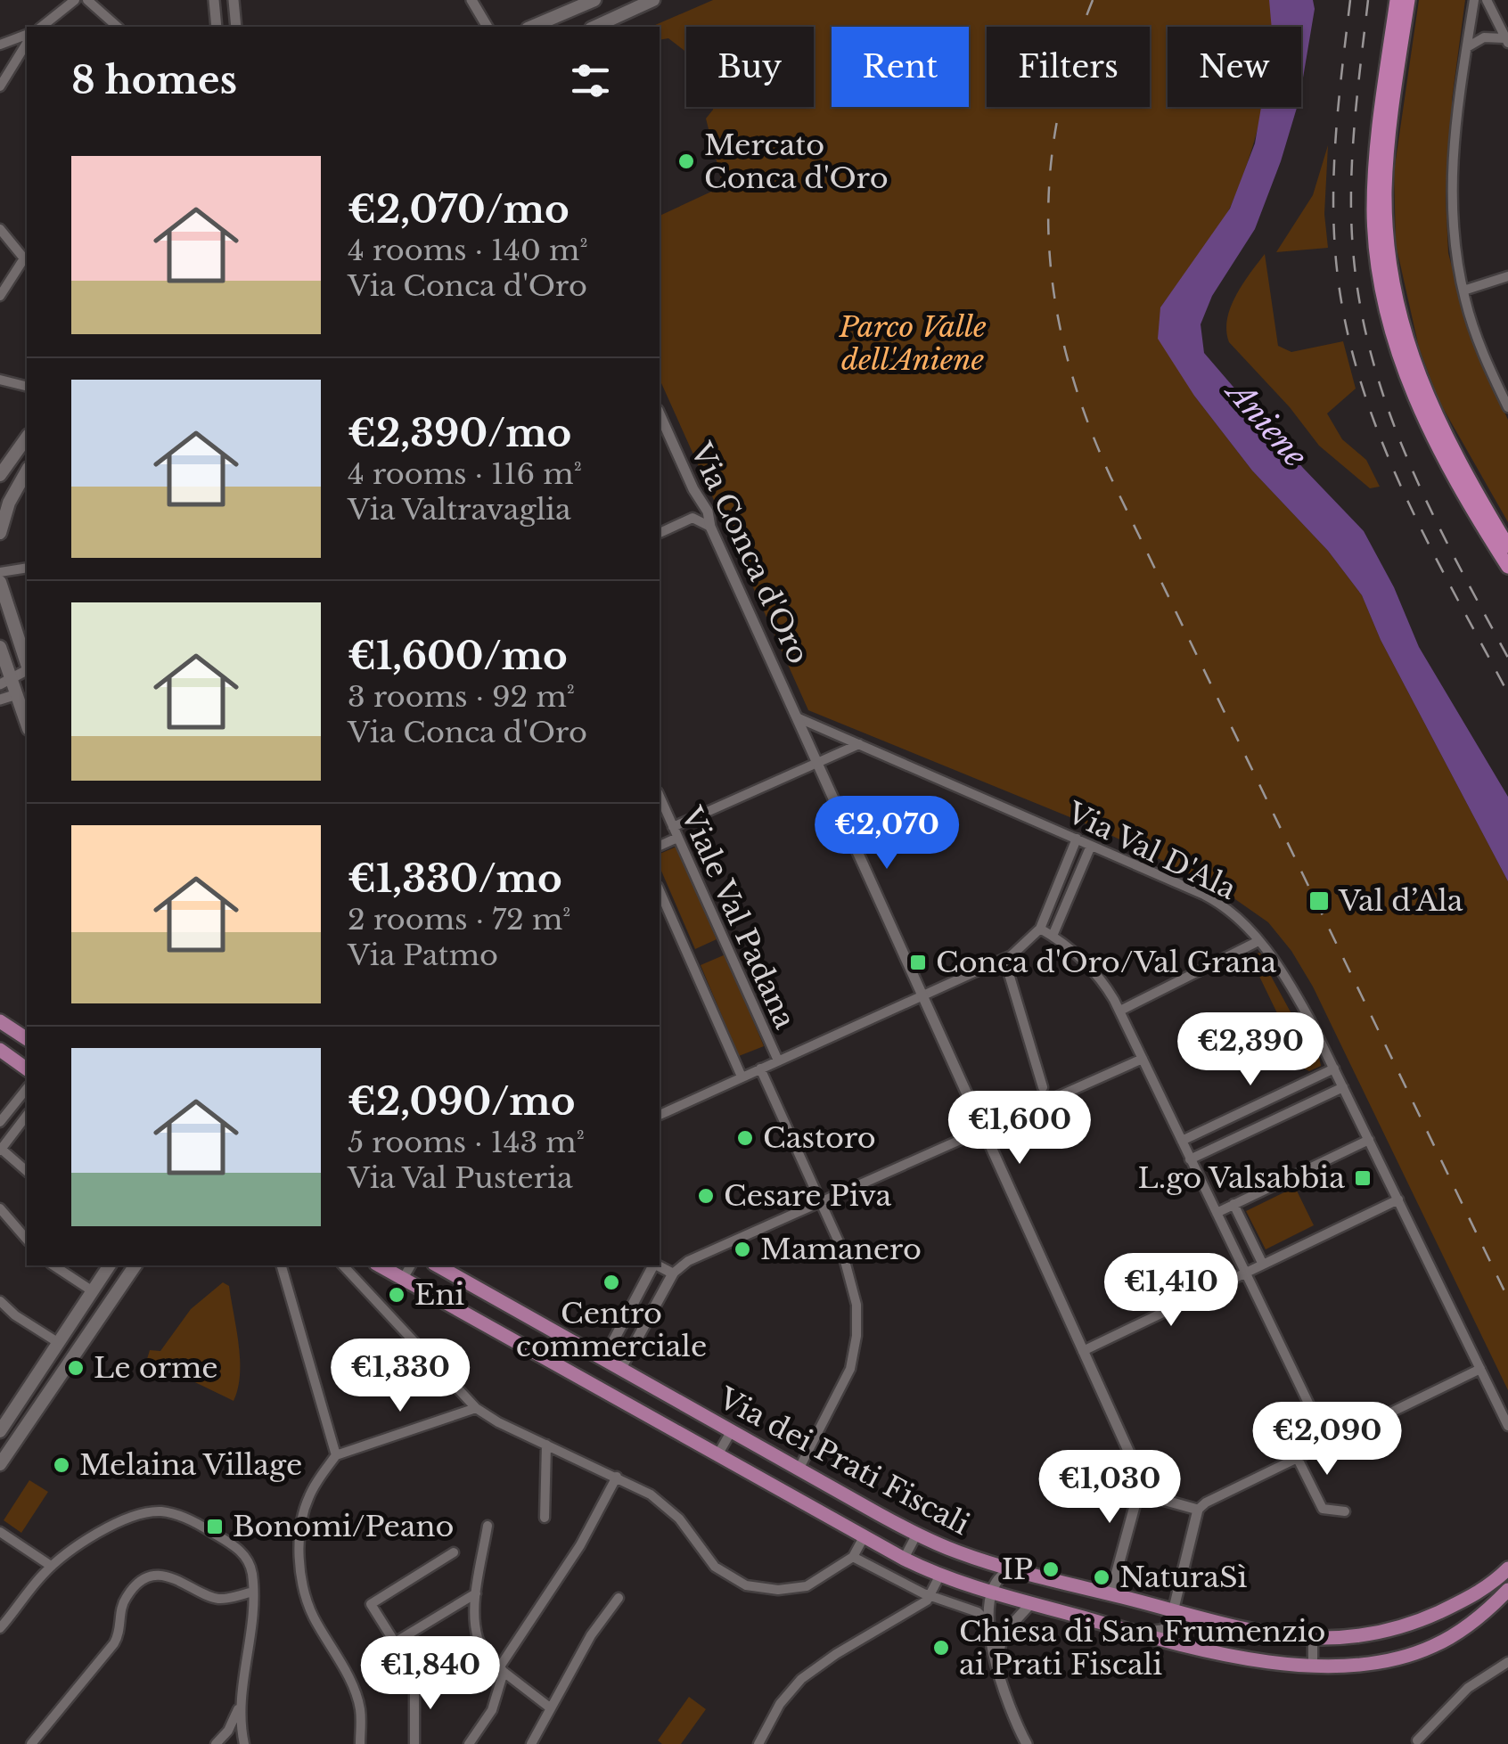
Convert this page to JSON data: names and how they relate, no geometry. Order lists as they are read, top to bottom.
{
  "streets": {
    "main road": ["Via dei Prati Fiscali"],
    "street": ["Via Conca d'Oro", "Via Val D'Ala", "Viale Val Padana"]
  },
  "crossings": [
    ["Via Conca d'Oro", "Via Val D'Ala"]
  ],
  "water": ["Aniene"],
  "parks": ["Parco Valle dell'Aniene"],
  "places": {
    "other": [
      "Mercato Conca d'Oro",
      "Castoro",
      "Cesare Piva",
      "Mamanero",
      "Centro commerciale",
      "Eni",
      "Le orme",
      "Melaina Village",
      "IP",
      "NaturaSì",
      "Chiesa di San Frumenzio ai Prati Fiscali"
    ],
    "transit": [
      "Val d’Ala",
      "Conca d'Oro/Val Grana",
      "L.go Valsabbia",
      "Bonomi/Peano"
    ]
  },
  "page": {
    "chip": [
      "Buy",
      "Rent",
      "Filters",
      "New"
    ],
    "heading": "8 homes",
    "list": [
      {
        "name": "€2,070/mo",
        "note": "4 rooms · 140 m² · Via Conca d'Oro"
      },
      {
        "name": "€2,390/mo",
        "note": "4 rooms · 116 m² · Via Valtravaglia"
      },
      {
        "name": "€1,600/mo",
        "note": "3 rooms · 92 m² · Via Conca d'Oro"
      },
      {
        "name": "€1,330/mo",
        "note": "2 rooms · 72 m² · Via Patmo"
      },
      {
        "name": "€2,090/mo",
        "note": "5 rooms · 143 m² · Via Val Pusteria"
      }
    ],
    "price": [
      "€2,070",
      "€2,390",
      "€1,600",
      "€1,410",
      "€1,330",
      "€2,090",
      "€1,030",
      "€1,840"
    ]
  }
}
